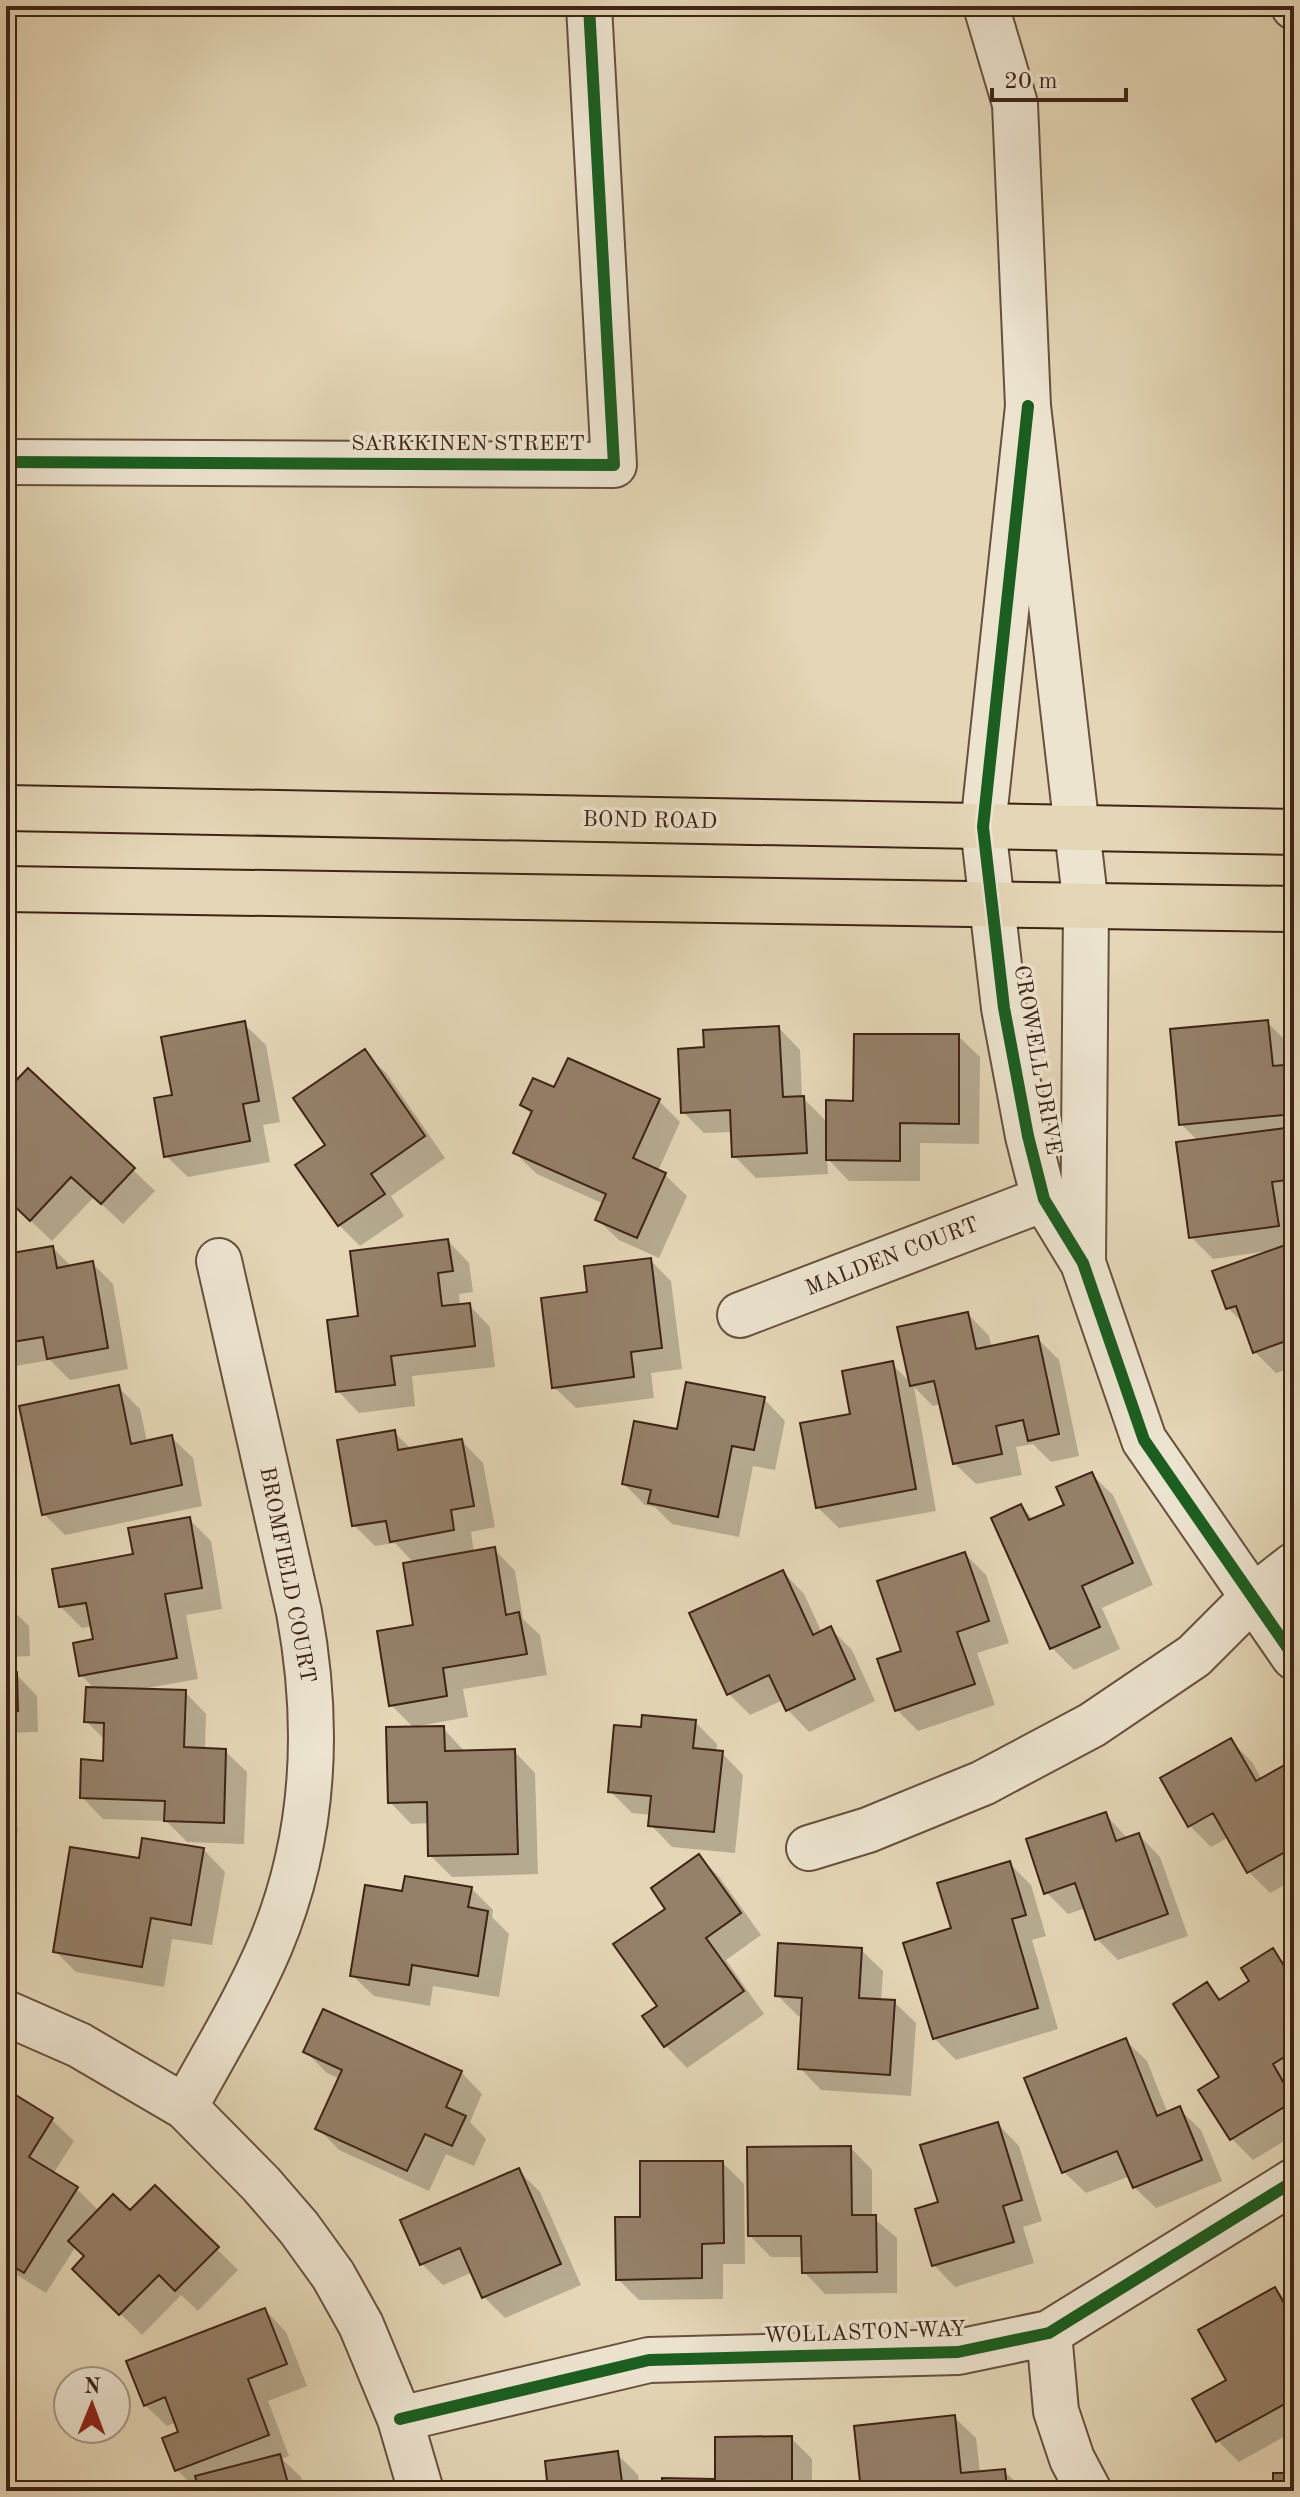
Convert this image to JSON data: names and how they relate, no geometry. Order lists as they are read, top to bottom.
{
  "streets": {
    "main road": ["BOND ROAD"],
    "street": [
      "SARKKINEN STREET",
      "CROWELL DRIVE",
      "MALDEN COURT",
      "BROMFIELD COURT",
      "WOLLASTON WAY"
    ]
  },
  "crossings": [
    ["BOND ROAD", "CROWELL DRIVE"],
    ["CROWELL DRIVE", "MALDEN COURT"]
  ],
  "scale_bar": "20 m",
  "north": "top"
}
